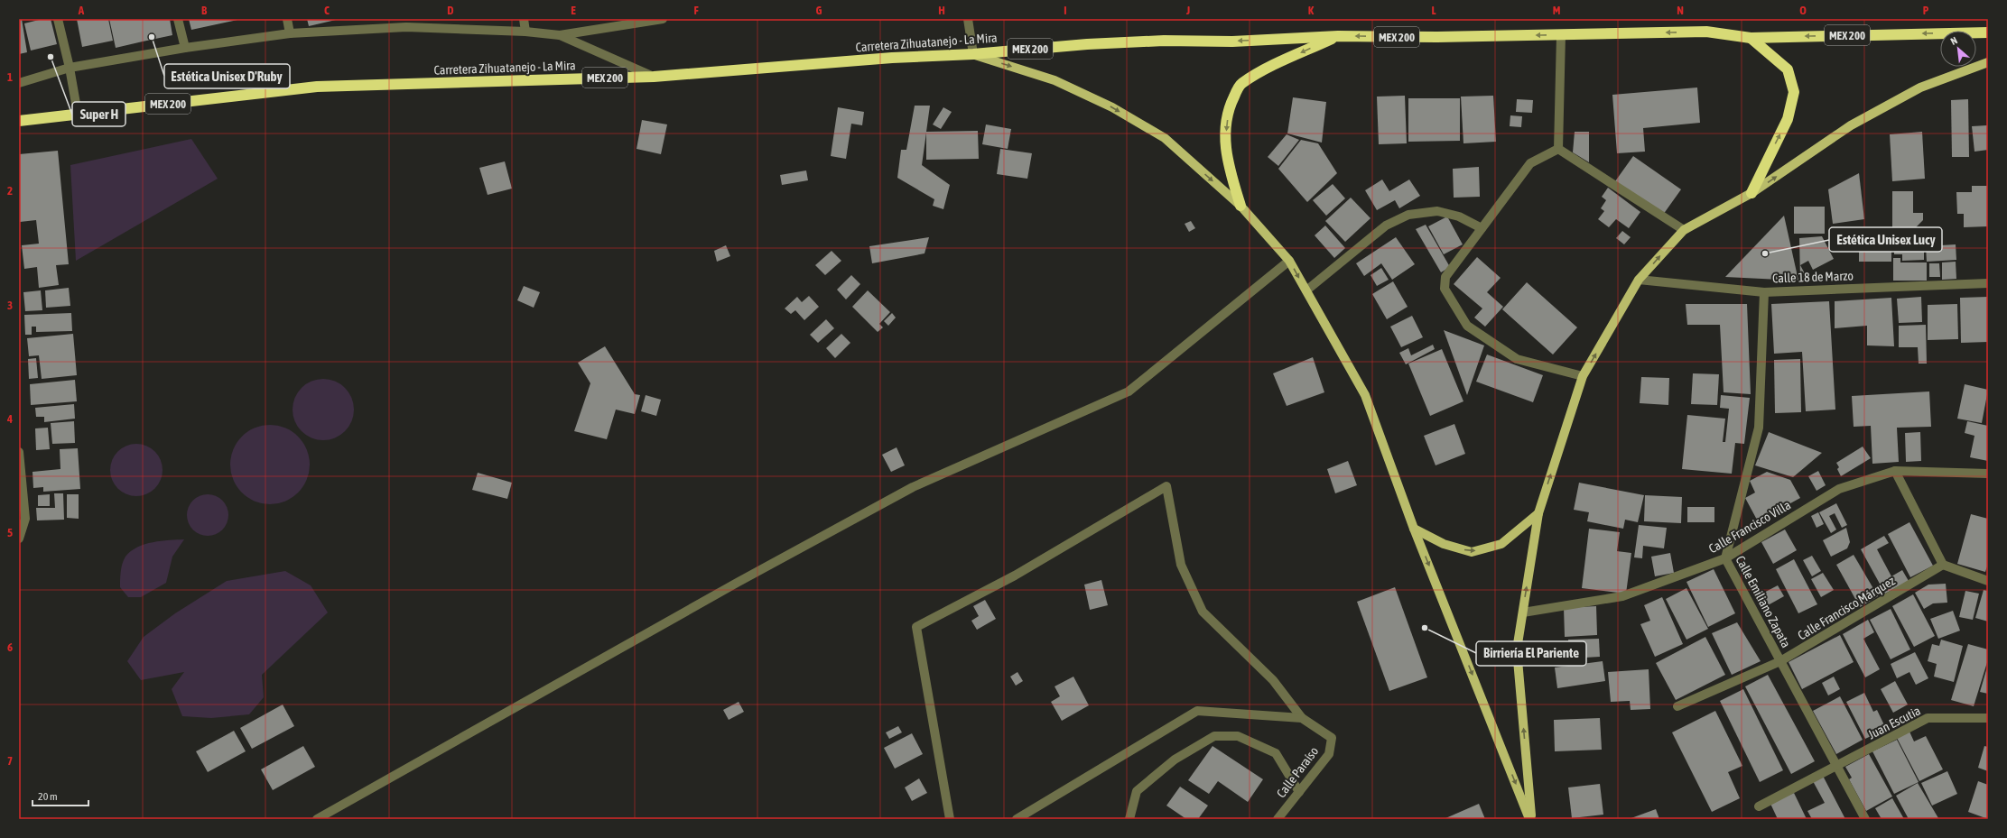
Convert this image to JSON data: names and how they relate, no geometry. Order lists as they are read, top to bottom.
{
  "streets": {
    "highway": ["MEX 200", "Carretera Zihuatanejo - La Mira"],
    "street": [
      "Calle 18 de Marzo",
      "Calle Francisco Villa",
      "Calle Emiliano Zapata",
      "Calle Francisco Márquez",
      "Juan Escutia",
      "Calle Paraíso"
    ]
  },
  "crossings": [
    ["Calle 18 de Marzo", "Calle Emiliano Zapata"],
    ["Calle Francisco Villa", "Calle Emiliano Zapata"],
    ["Calle Emiliano Zapata", "Calle Francisco Márquez"],
    ["Calle Emiliano Zapata", "Juan Escutia"]
  ],
  "one_way": ["Carretera Zihuatanejo - La Mira"],
  "places": [
    "Estética Unisex D'Ruby",
    "Super H",
    "Estética Unisex Lucy",
    "Birriería El Pariente"
  ],
  "scale_bar": "20 m",
  "north": "top left",
  "grid": {
    "columns": [
      "A",
      "B",
      "C",
      "D",
      "E",
      "F",
      "G",
      "H",
      "I",
      "J",
      "K",
      "L",
      "M",
      "N",
      "O",
      "P"
    ],
    "rows": [
      "1",
      "2",
      "3",
      "4",
      "5",
      "6",
      "7"
    ]
  }
}
